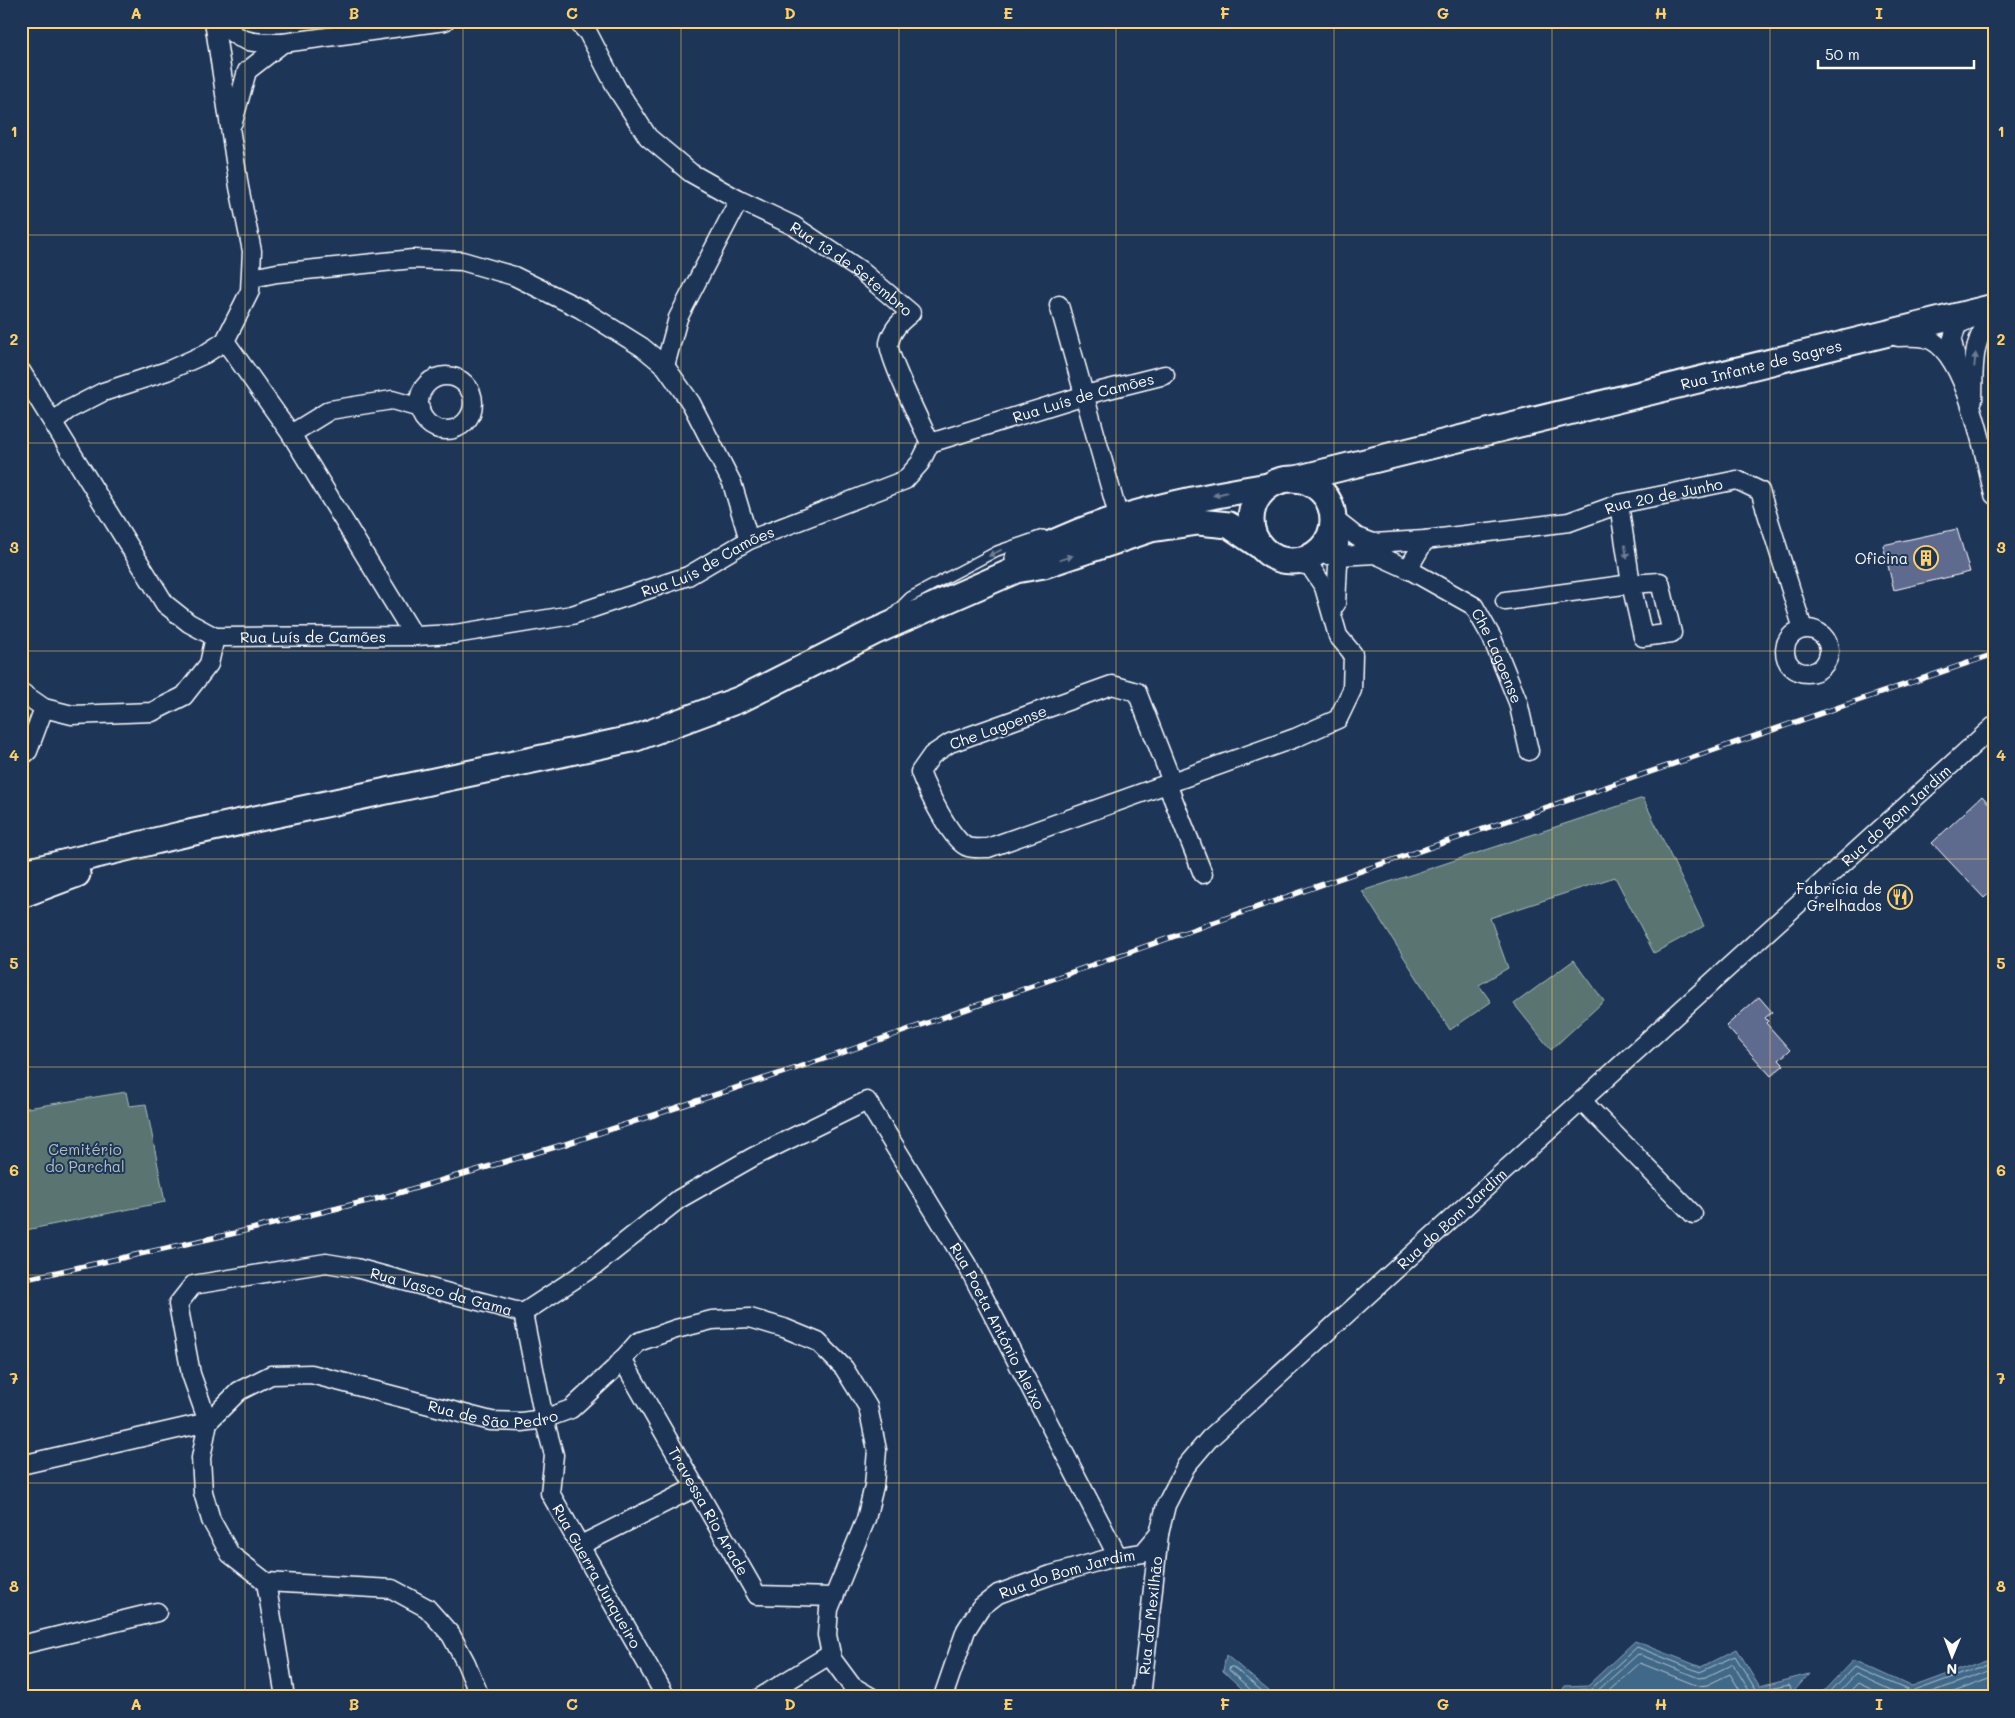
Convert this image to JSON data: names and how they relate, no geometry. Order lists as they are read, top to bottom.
{
  "streets": {
    "main road": ["Rua Infante de Sagres"],
    "street": [
      "Rua 13 de Setembro",
      "Rua Luís de Camões",
      "Rua 20 de Junho",
      "Che Lagoense",
      "Rua do Bom Jardim",
      "Rua Vasco da Gama",
      "Rua Poeta António Aleixo",
      "Rua de São Pedro",
      "Travessa Rio Arade",
      "Rua Guerra Junqueiro",
      "Rua do Mexilhão"
    ]
  },
  "crossings": [
    ["Rua 13 de Setembro", "Rua Luís de Camões"],
    ["Rua do Bom Jardim", "Rua Poeta António Aleixo"],
    ["Rua do Bom Jardim", "Rua do Mexilhão"],
    ["Rua Vasco da Gama", "Rua Poeta António Aleixo"],
    ["Rua Vasco da Gama", "Rua de São Pedro"],
    ["Rua Vasco da Gama", "Rua Guerra Junqueiro"],
    ["Rua de São Pedro", "Travessa Rio Arade"],
    ["Rua de São Pedro", "Rua Guerra Junqueiro"]
  ],
  "parks": ["Cemitério do Parchal"],
  "places": {
    "building": ["Oficina"],
    "restaurant": ["Fabricia de Grelhados"]
  },
  "scale_bar": "50 m",
  "north": "bottom",
  "grid": {
    "columns": [
      "A",
      "B",
      "C",
      "D",
      "E",
      "F",
      "G",
      "H",
      "I"
    ],
    "rows": [
      "1",
      "2",
      "3",
      "4",
      "5",
      "6",
      "7",
      "8"
    ]
  }
}
